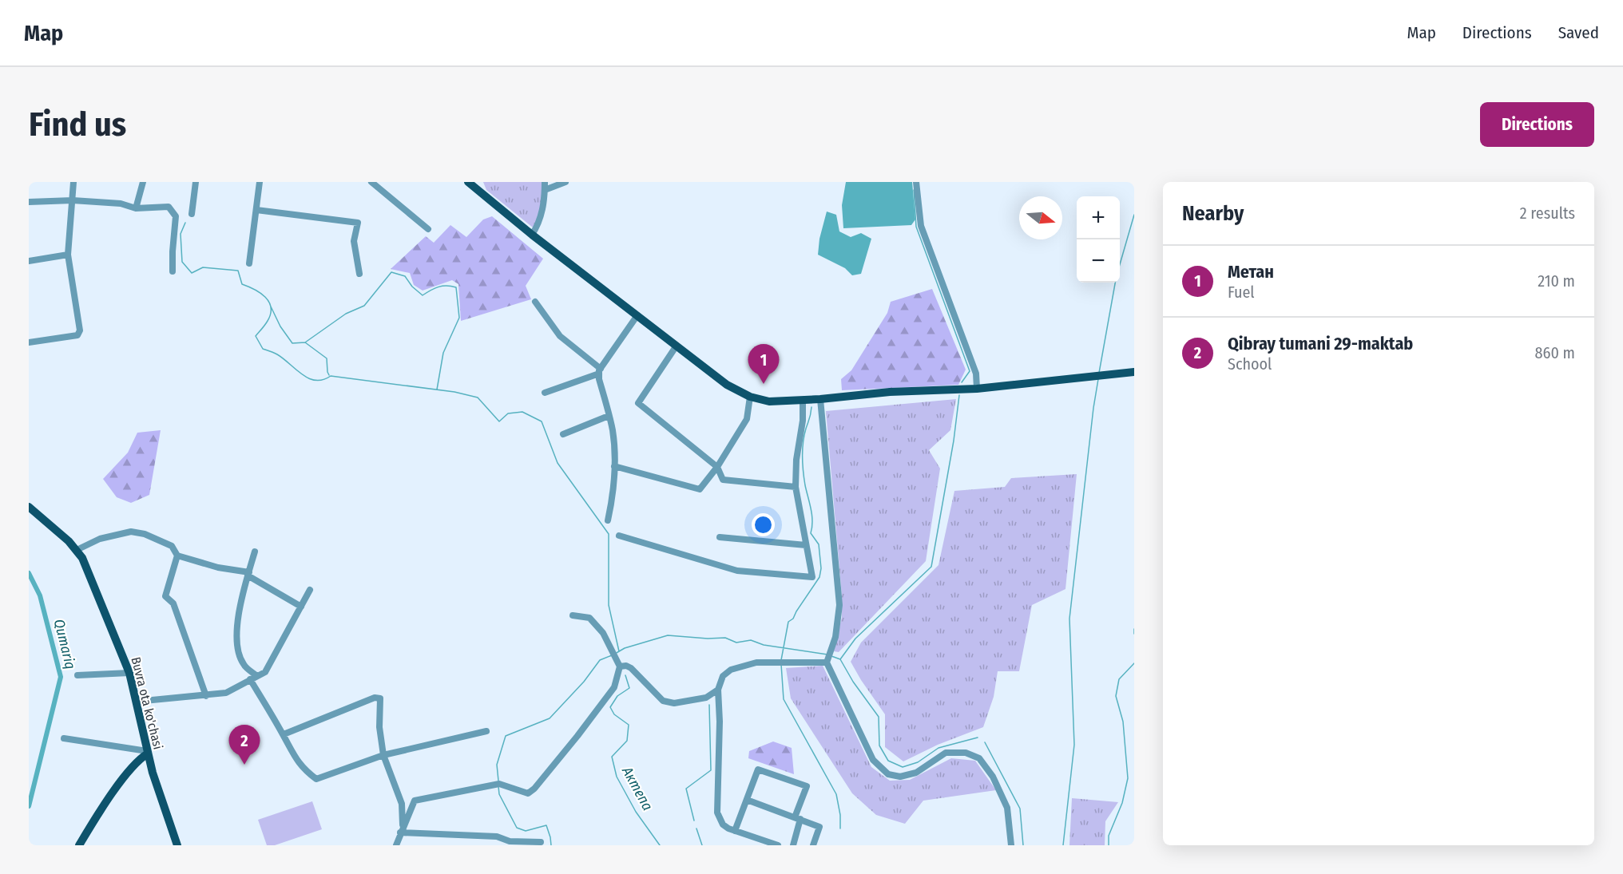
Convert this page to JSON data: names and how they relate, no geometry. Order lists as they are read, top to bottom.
{
  "streets": {
    "main road": ["Buvra ota ko'chasi"]
  },
  "water": ["Qumariq", "Актепа"],
  "north": "right",
  "page": {
    "header": "Map",
    "nav": ["Map", "Directions", "Saved"],
    "buttons": "Directions",
    "title": "Find us",
    "heading": ["Nearby", "2 results"],
    "map_buttons": ["+", "−"],
    "list": [
      {
        "mark": "1",
        "name": "Метан",
        "note": "Fuel",
        "value": "210 m"
      },
      {
        "mark": "2",
        "name": "Qibray tumani 29-maktab",
        "note": "School",
        "value": "860 m"
      }
    ],
    "pins": ["1", "2"]
  }
}
